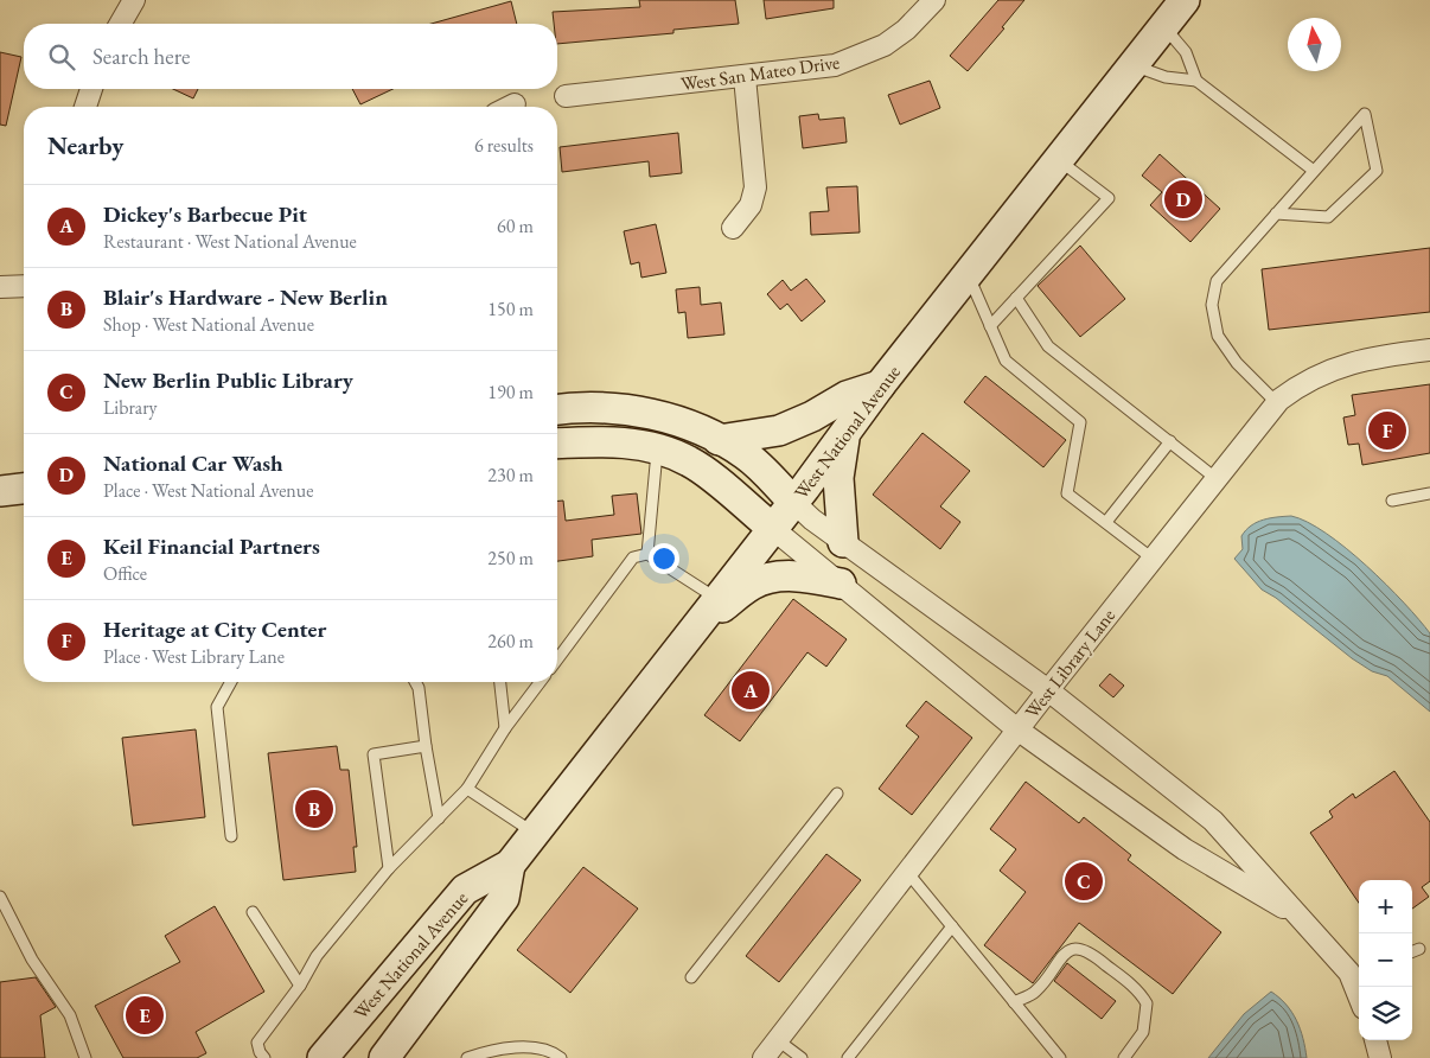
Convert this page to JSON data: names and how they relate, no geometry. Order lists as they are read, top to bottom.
{
  "streets": {
    "main road": ["West National Avenue"],
    "street": ["West San Mateo Drive", "West Library Lane"]
  },
  "north": "top",
  "page": {
    "search": "Search here",
    "heading": ["Nearby", "6 results"],
    "pins": [
      "D",
      "F",
      "A",
      "B",
      "C",
      "E"
    ],
    "list": [
      {
        "mark": "A",
        "name": "Dickey's Barbecue Pit",
        "note": "Restaurant · West National Avenue",
        "value": "60 m"
      },
      {
        "mark": "B",
        "name": "Blair's Hardware - New Berlin",
        "note": "Shop · West National Avenue",
        "value": "150 m"
      },
      {
        "mark": "C",
        "name": "New Berlin Public Library",
        "note": "Library",
        "value": "190 m"
      },
      {
        "mark": "D",
        "name": "National Car Wash",
        "note": "Place · West National Avenue",
        "value": "230 m"
      },
      {
        "mark": "E",
        "name": "Keil Financial Partners",
        "note": "Office",
        "value": "250 m"
      },
      {
        "mark": "F",
        "name": "Heritage at City Center",
        "note": "Place · West Library Lane",
        "value": "260 m"
      }
    ],
    "map_buttons": ["+", "−"]
  }
}
